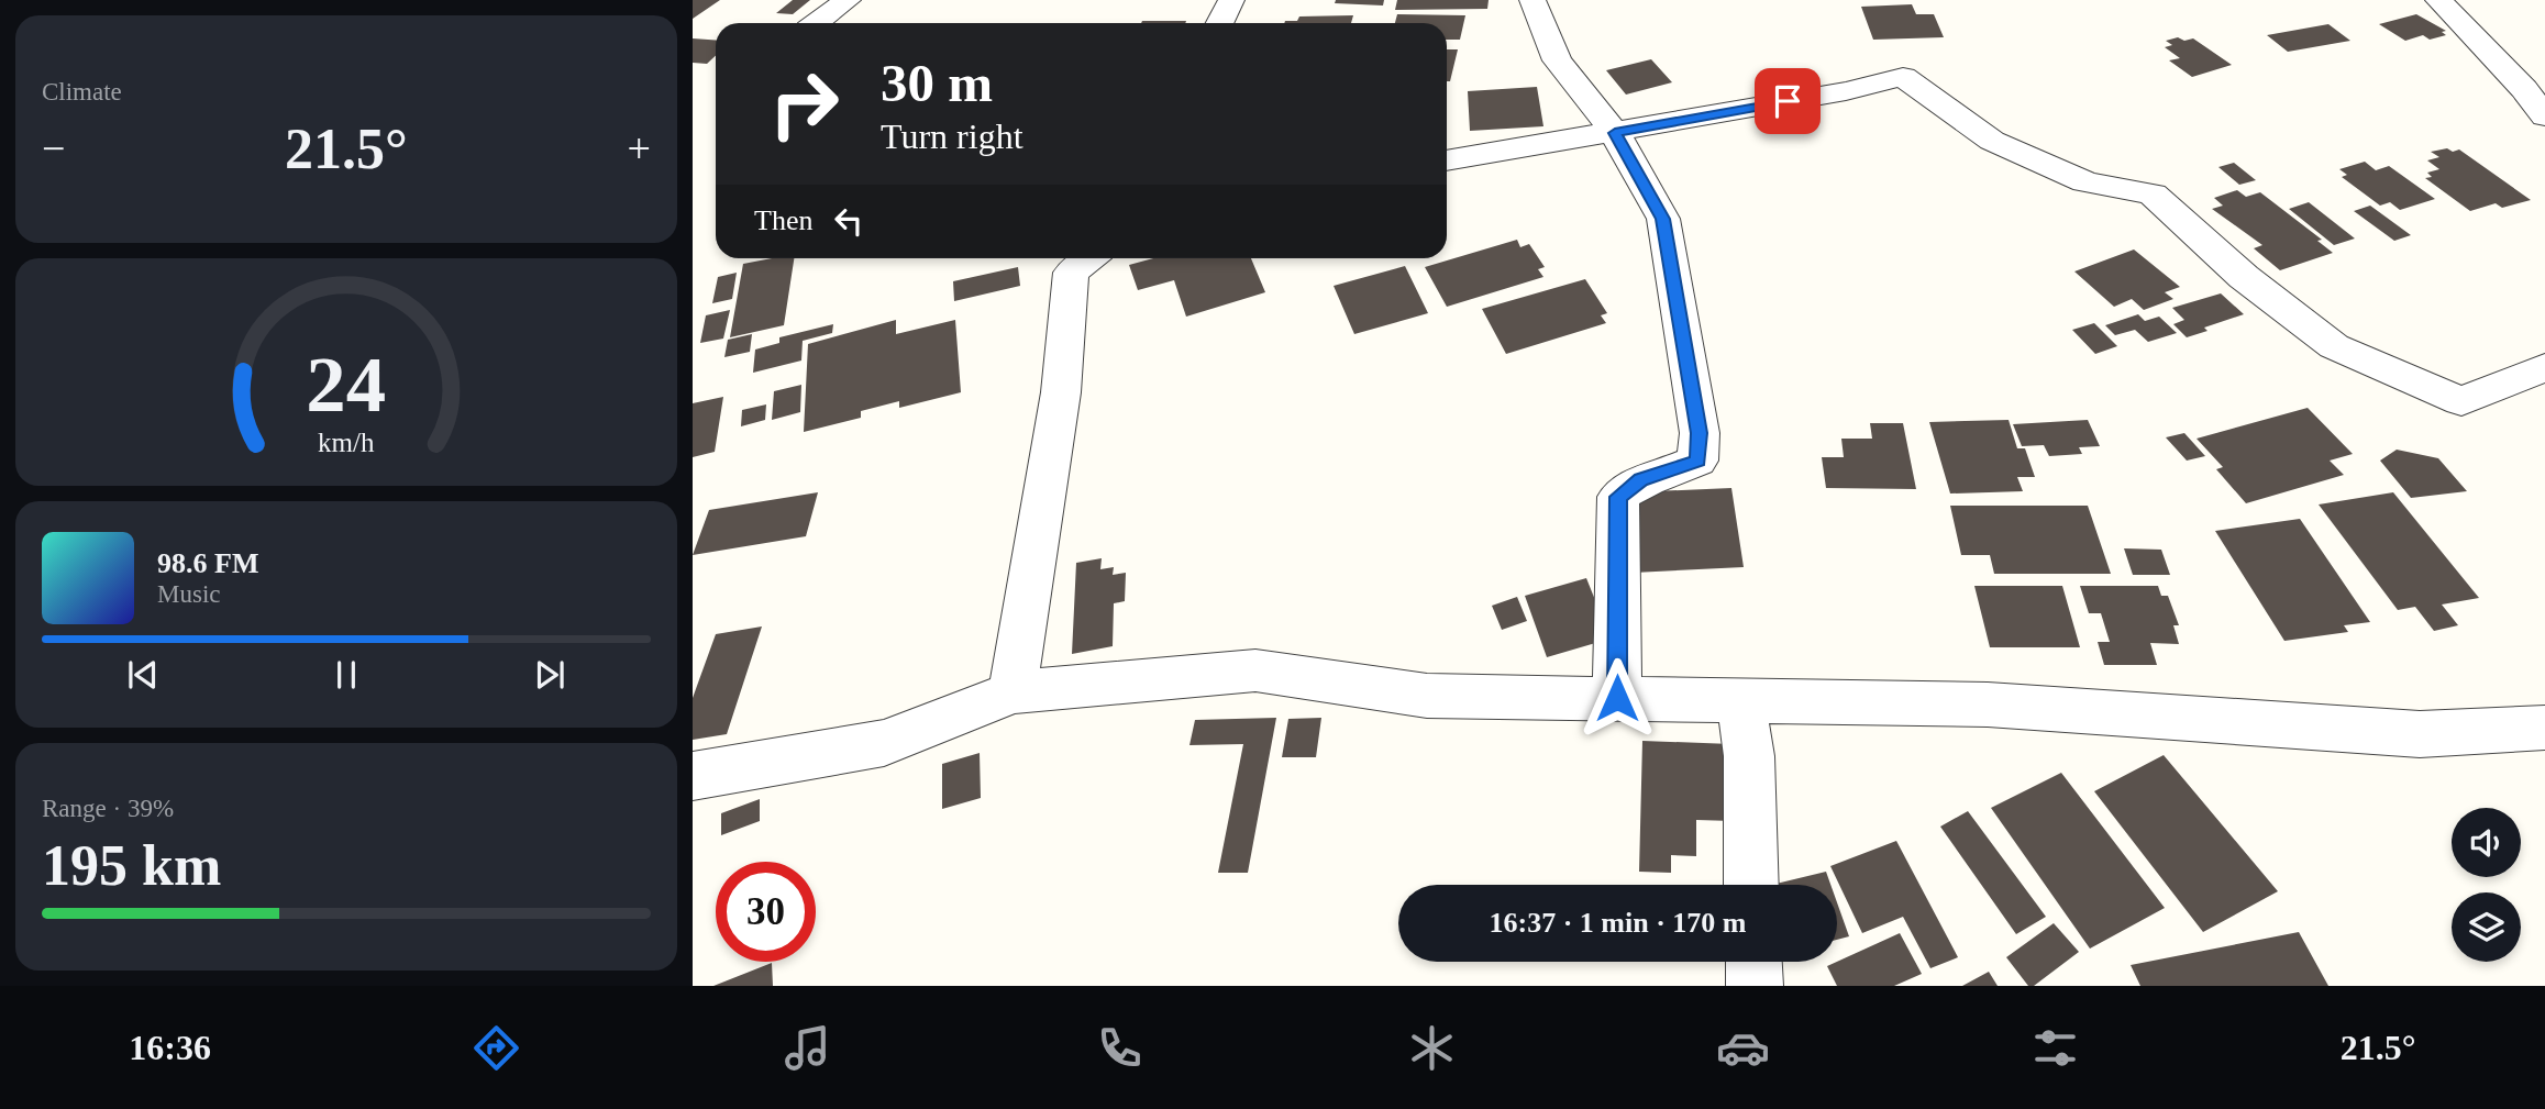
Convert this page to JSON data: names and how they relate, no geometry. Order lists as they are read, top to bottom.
{
  "page": {
    "tile": [
      "Climate",
      ["Range · 39%", "195 km"]
    ],
    "turn": ["30 m", "Turn right"],
    "heat": ["−", "21.5°", "+"],
    "then": "Then",
    "song": ["98.6 FM", "Music"],
    "limit": "30",
    "trip": "16:37 · 1 min · 170 m",
    "tabs": ["16:36", "21.5°"],
    "gauge": ["24", "km/h"]
  }
}
